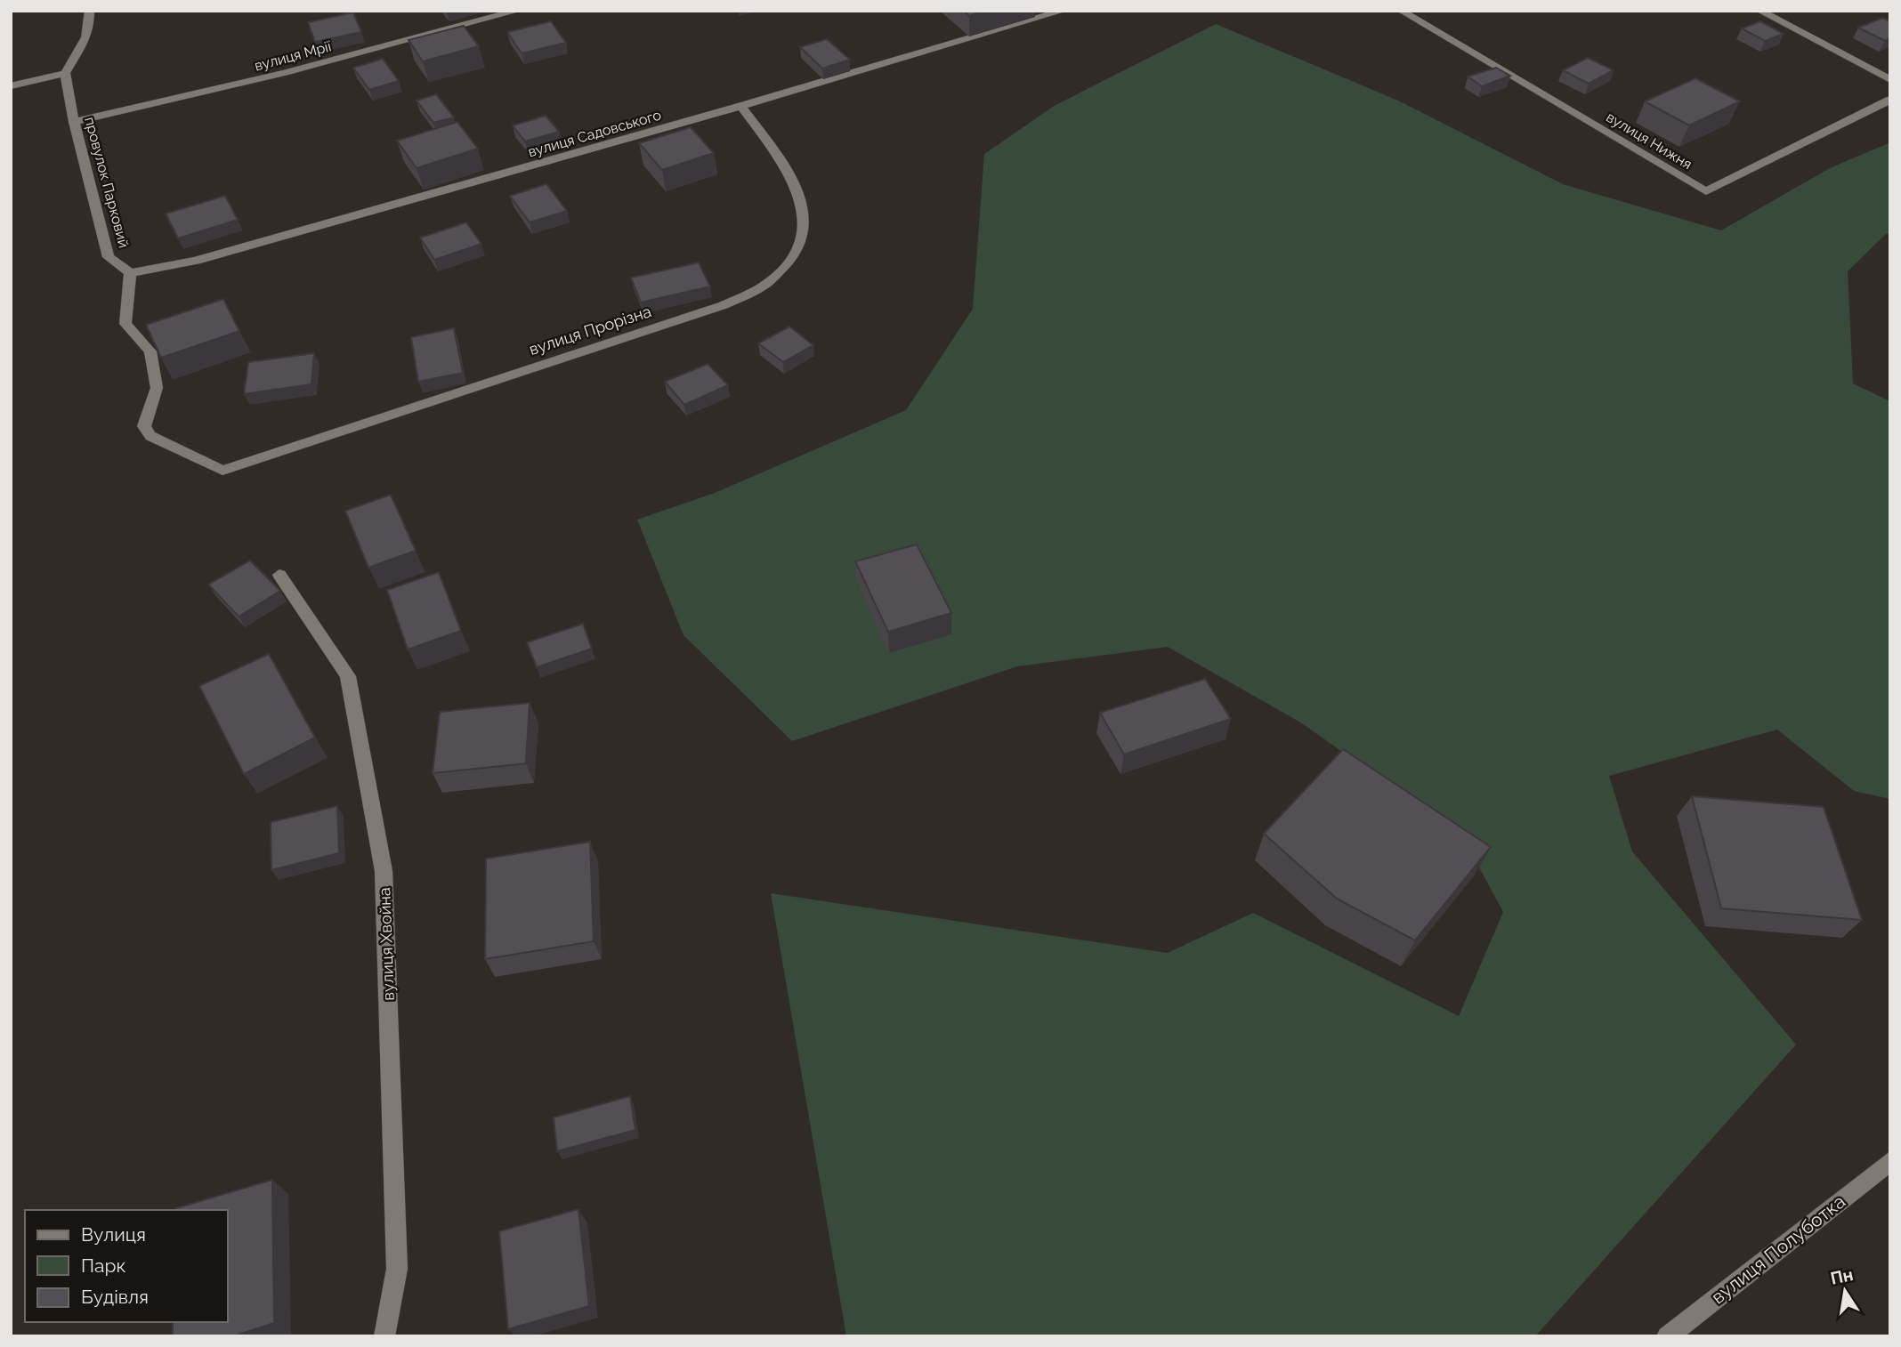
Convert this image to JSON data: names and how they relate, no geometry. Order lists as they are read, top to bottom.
{
  "streets": {
    "street": [
      "вулиця Мрії",
      "вулиця Садовського",
      "вулиця Нижня",
      "провулок Парковий",
      "вулиця Прорізна",
      "вулиця Хвойна",
      "вулиця Полуботка"
    ]
  },
  "crossings": [
    ["вулиця Мрії", "провулок Парковий"],
    ["вулиця Садовського", "провулок Парковий"],
    ["вулиця Садовського", "вулиця Прорізна"],
    ["провулок Парковий", "вулиця Прорізна"]
  ],
  "legend": ["Вулиця", "Парк", "Будівля"],
  "north": "top"
}
